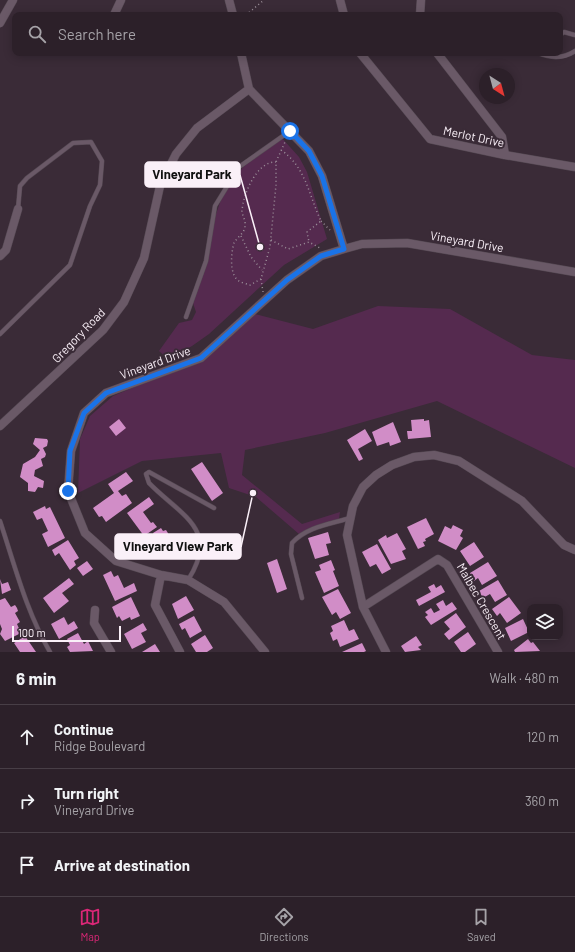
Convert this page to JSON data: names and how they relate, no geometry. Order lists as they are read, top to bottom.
{
  "streets": {
    "street": [
      "Merlot Drive",
      "Vineyard Drive",
      "Gregory Road",
      "Malbec Crescent"
    ]
  },
  "places": ["Vineyard Park", "Vineyard View Park"],
  "scale_bar": "100 m",
  "north": "bottom right",
  "page": {
    "search": "Search here",
    "scale": "100 m",
    "heading": ["6 min", "Walk · 480 m"],
    "list": [
      ["Continue", "Ridge Boulevard", "120 m"],
      ["Turn right", "Vineyard Drive", "360 m"],
      "Arrive at destination"
    ],
    "nav": ["Map", "Directions", "Saved"]
  }
}
